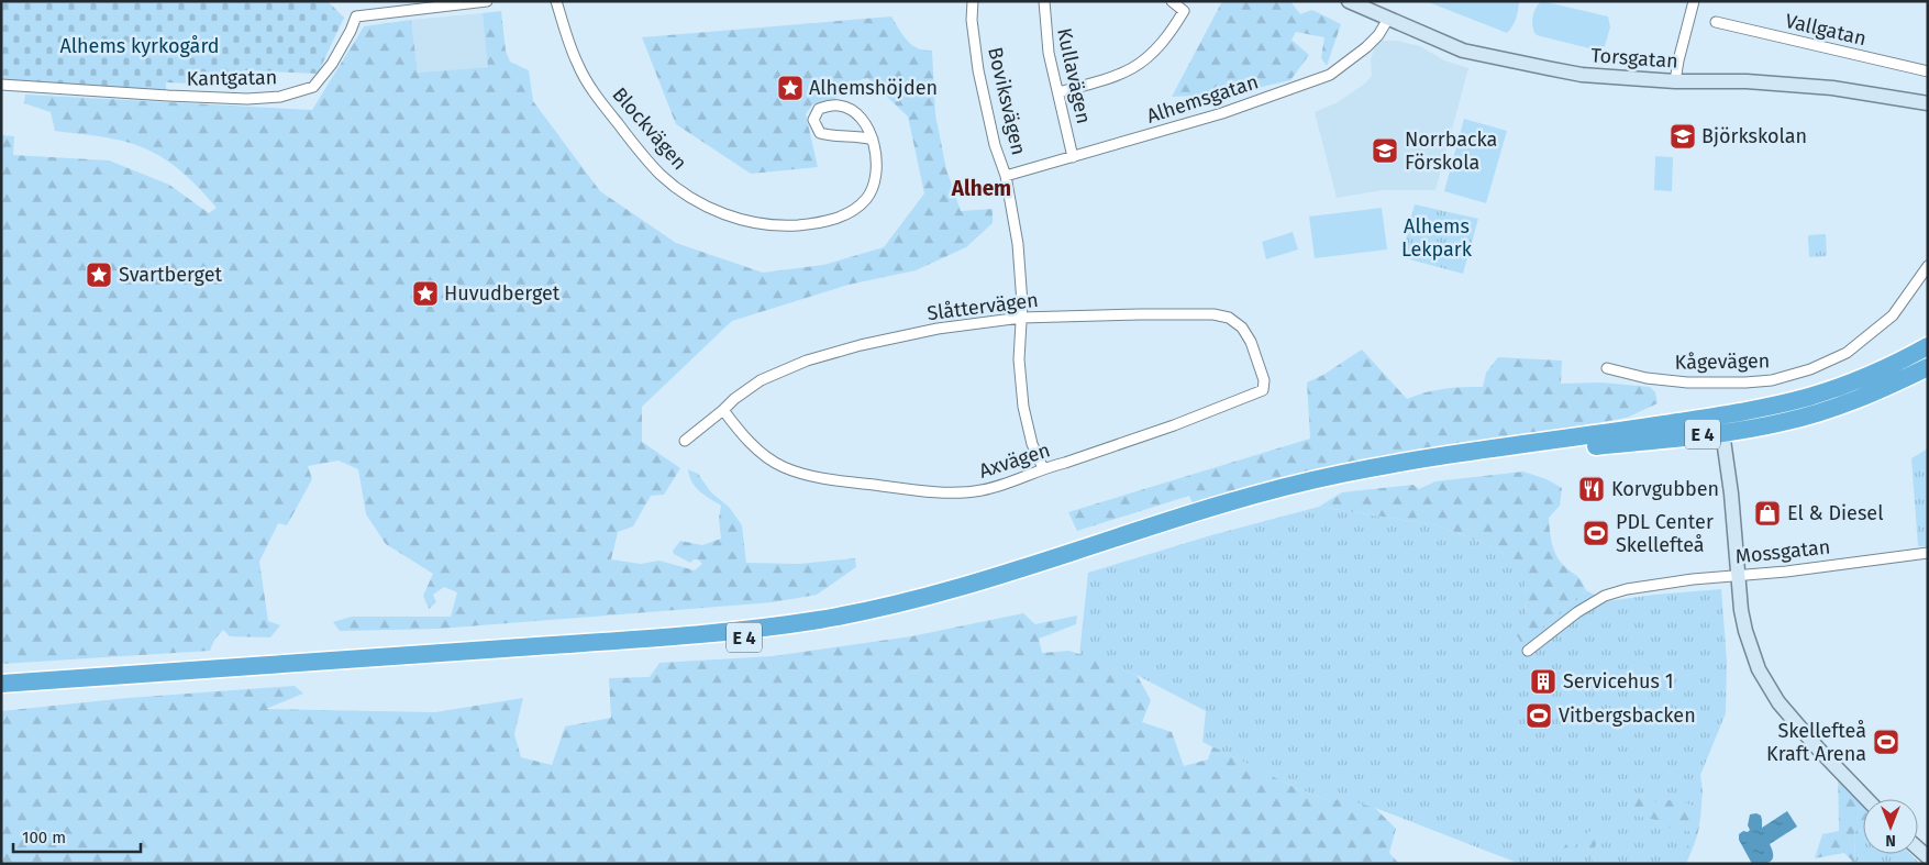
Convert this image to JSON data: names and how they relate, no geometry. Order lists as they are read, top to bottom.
{
  "streets": {
    "highway": ["E 4"],
    "main road": ["Torsgatan"],
    "street": [
      "Vallgatan",
      "Kullavägen",
      "Kantgatan",
      "Alhemsgatan",
      "Boviksvägen",
      "Blockvägen",
      "Slåttervägen",
      "Kågevägen",
      "Axvägen",
      "Mossgatan"
    ]
  },
  "crossings": [
    ["Torsgatan", "Alhemsgatan"],
    ["Kullavägen", "Alhemsgatan"],
    ["Alhemsgatan", "Boviksvägen"],
    ["Boviksvägen", "Slåttervägen"],
    ["Boviksvägen", "Axvägen"],
    ["Slåttervägen", "Axvägen"]
  ],
  "districts": ["Alhem"],
  "parks": ["Alhems kyrkogård", "Alhems Lekpark"],
  "places": {
    "place": ["Alhemshöjden", "Svartberget", "Huvudberget"],
    "school or university": ["Björkskolan", "Norrbacka Förskola"],
    "restaurant": ["Korvgubben"],
    "shop": ["El & Diesel"],
    "sports": ["PDL Center Skellefteå", "Vitbergsbacken", "Skellefteå Kraft Arena"],
    "building": ["Servicehus 1"]
  },
  "scale_bar": "100 m",
  "north": "bottom"
}
